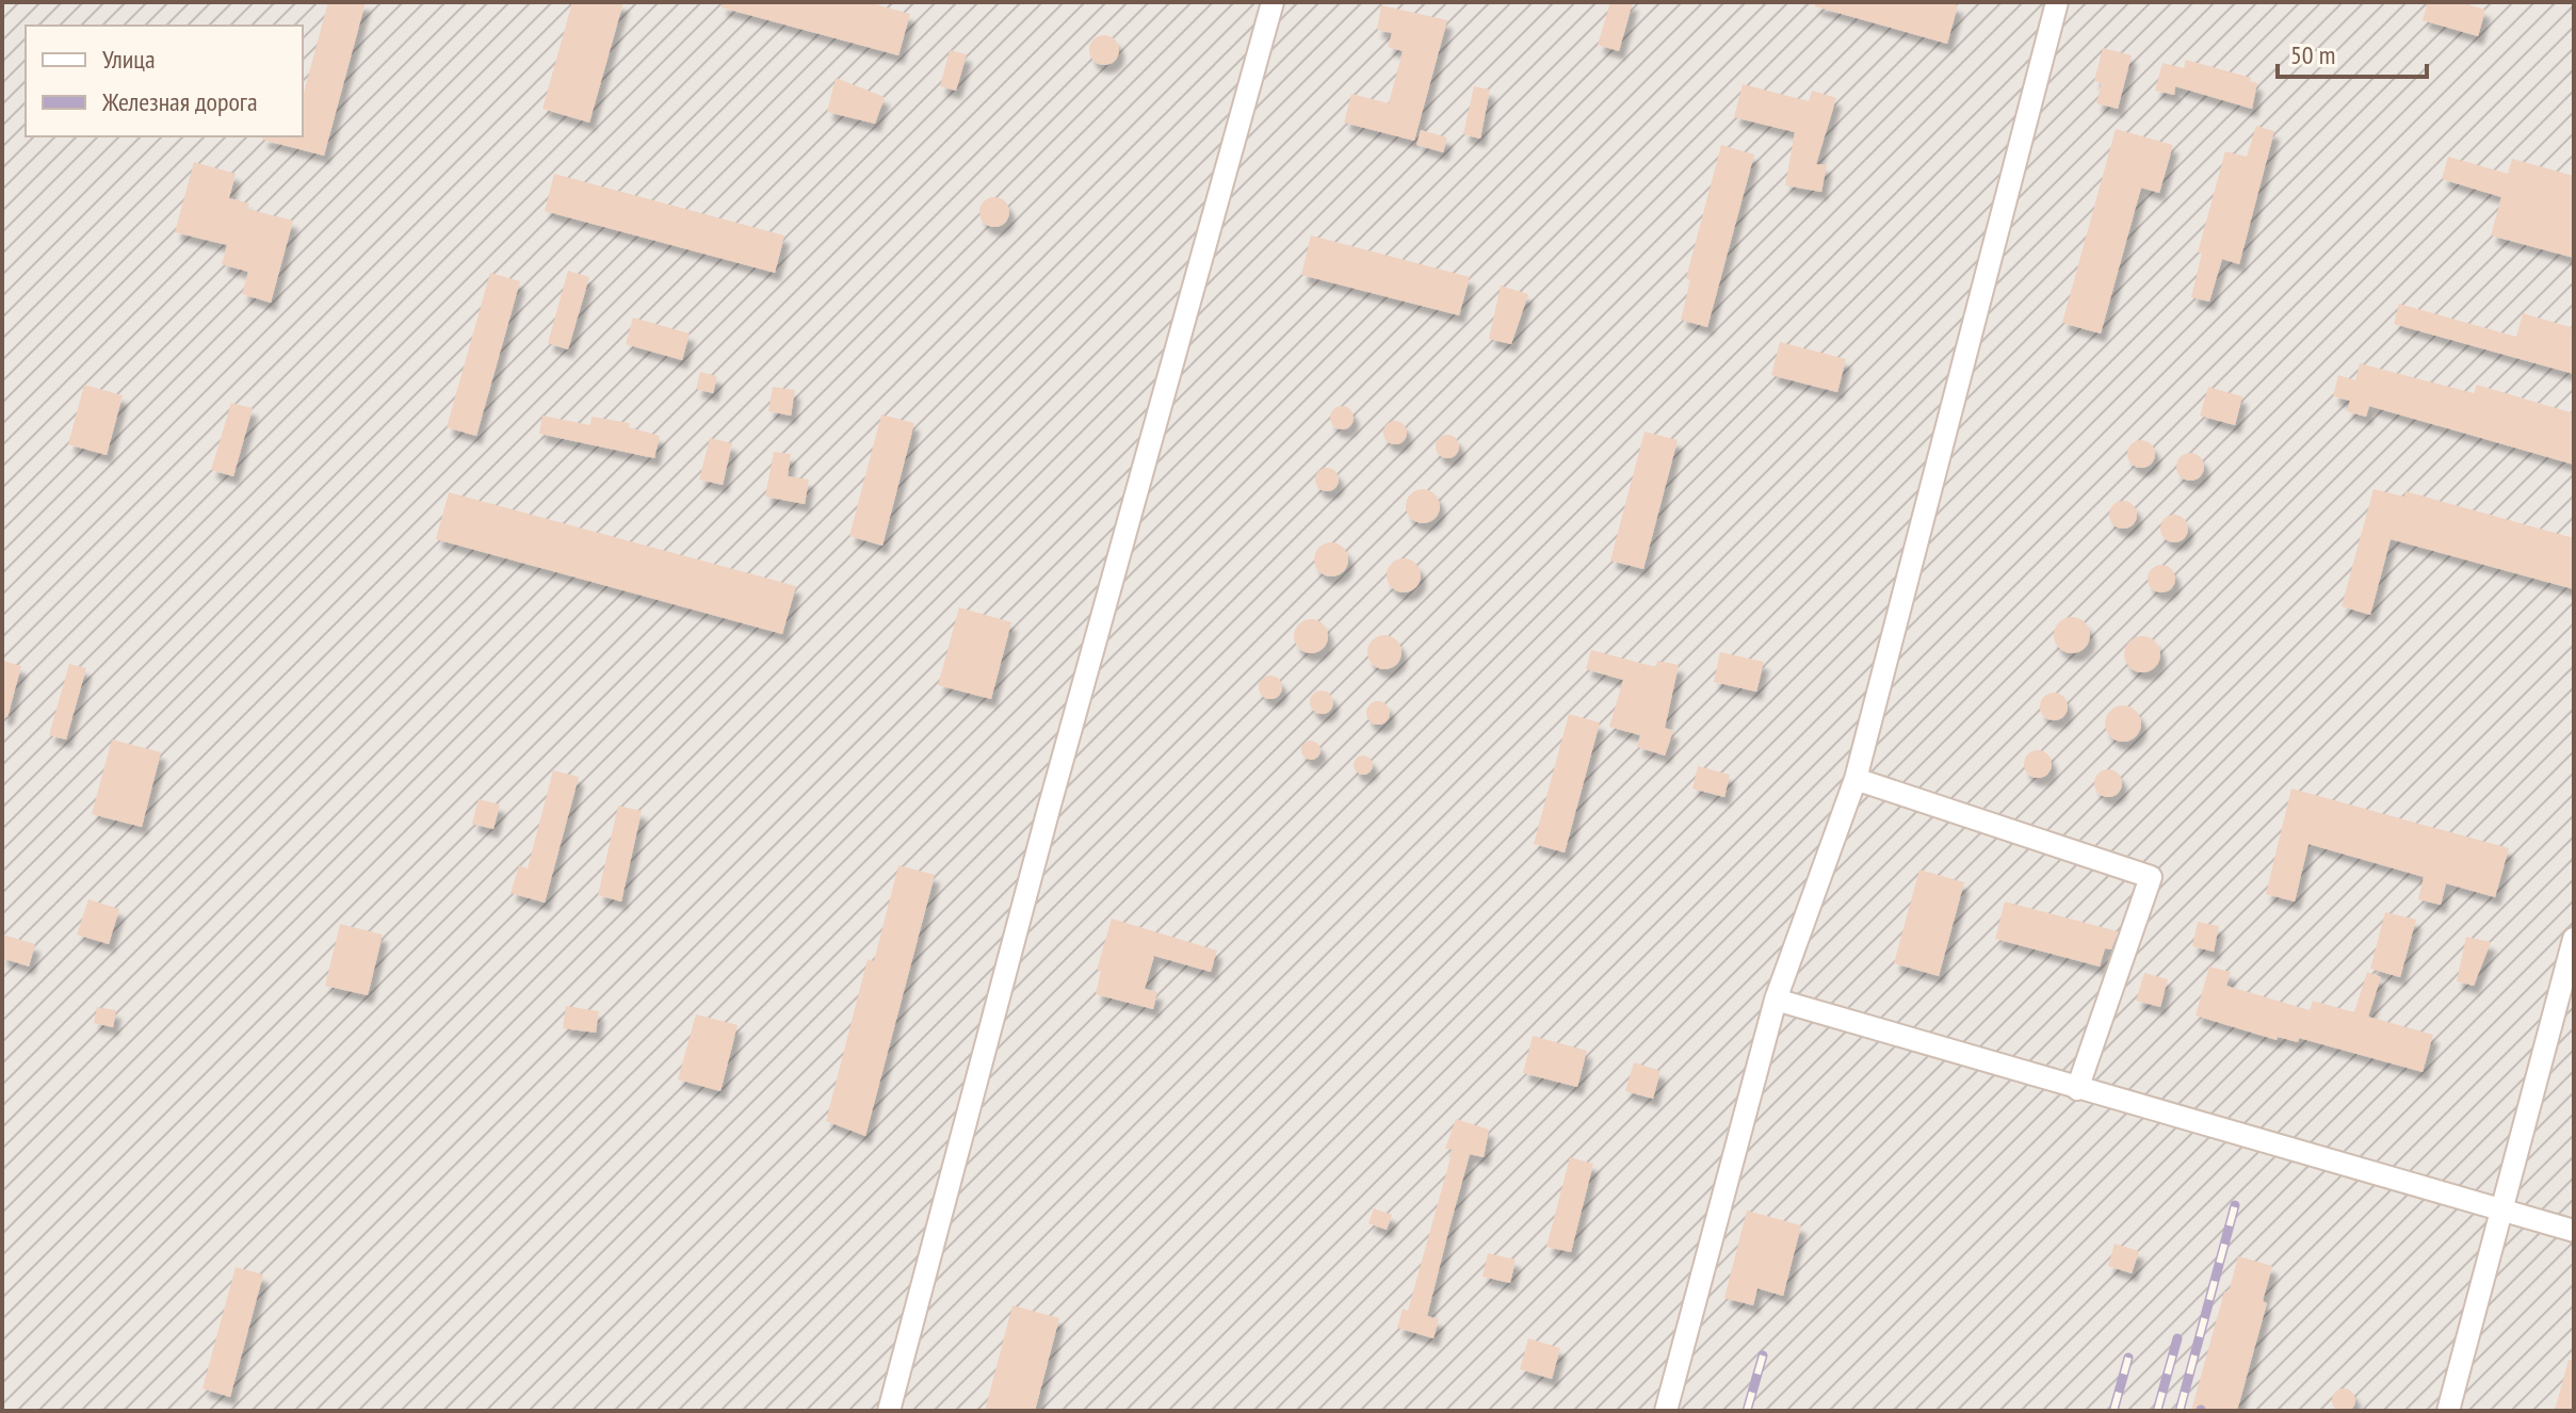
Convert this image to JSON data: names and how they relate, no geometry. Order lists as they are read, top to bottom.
{
  "legend": ["Улица", "Железная дорога"],
  "scale_bar": "50 m"
}
